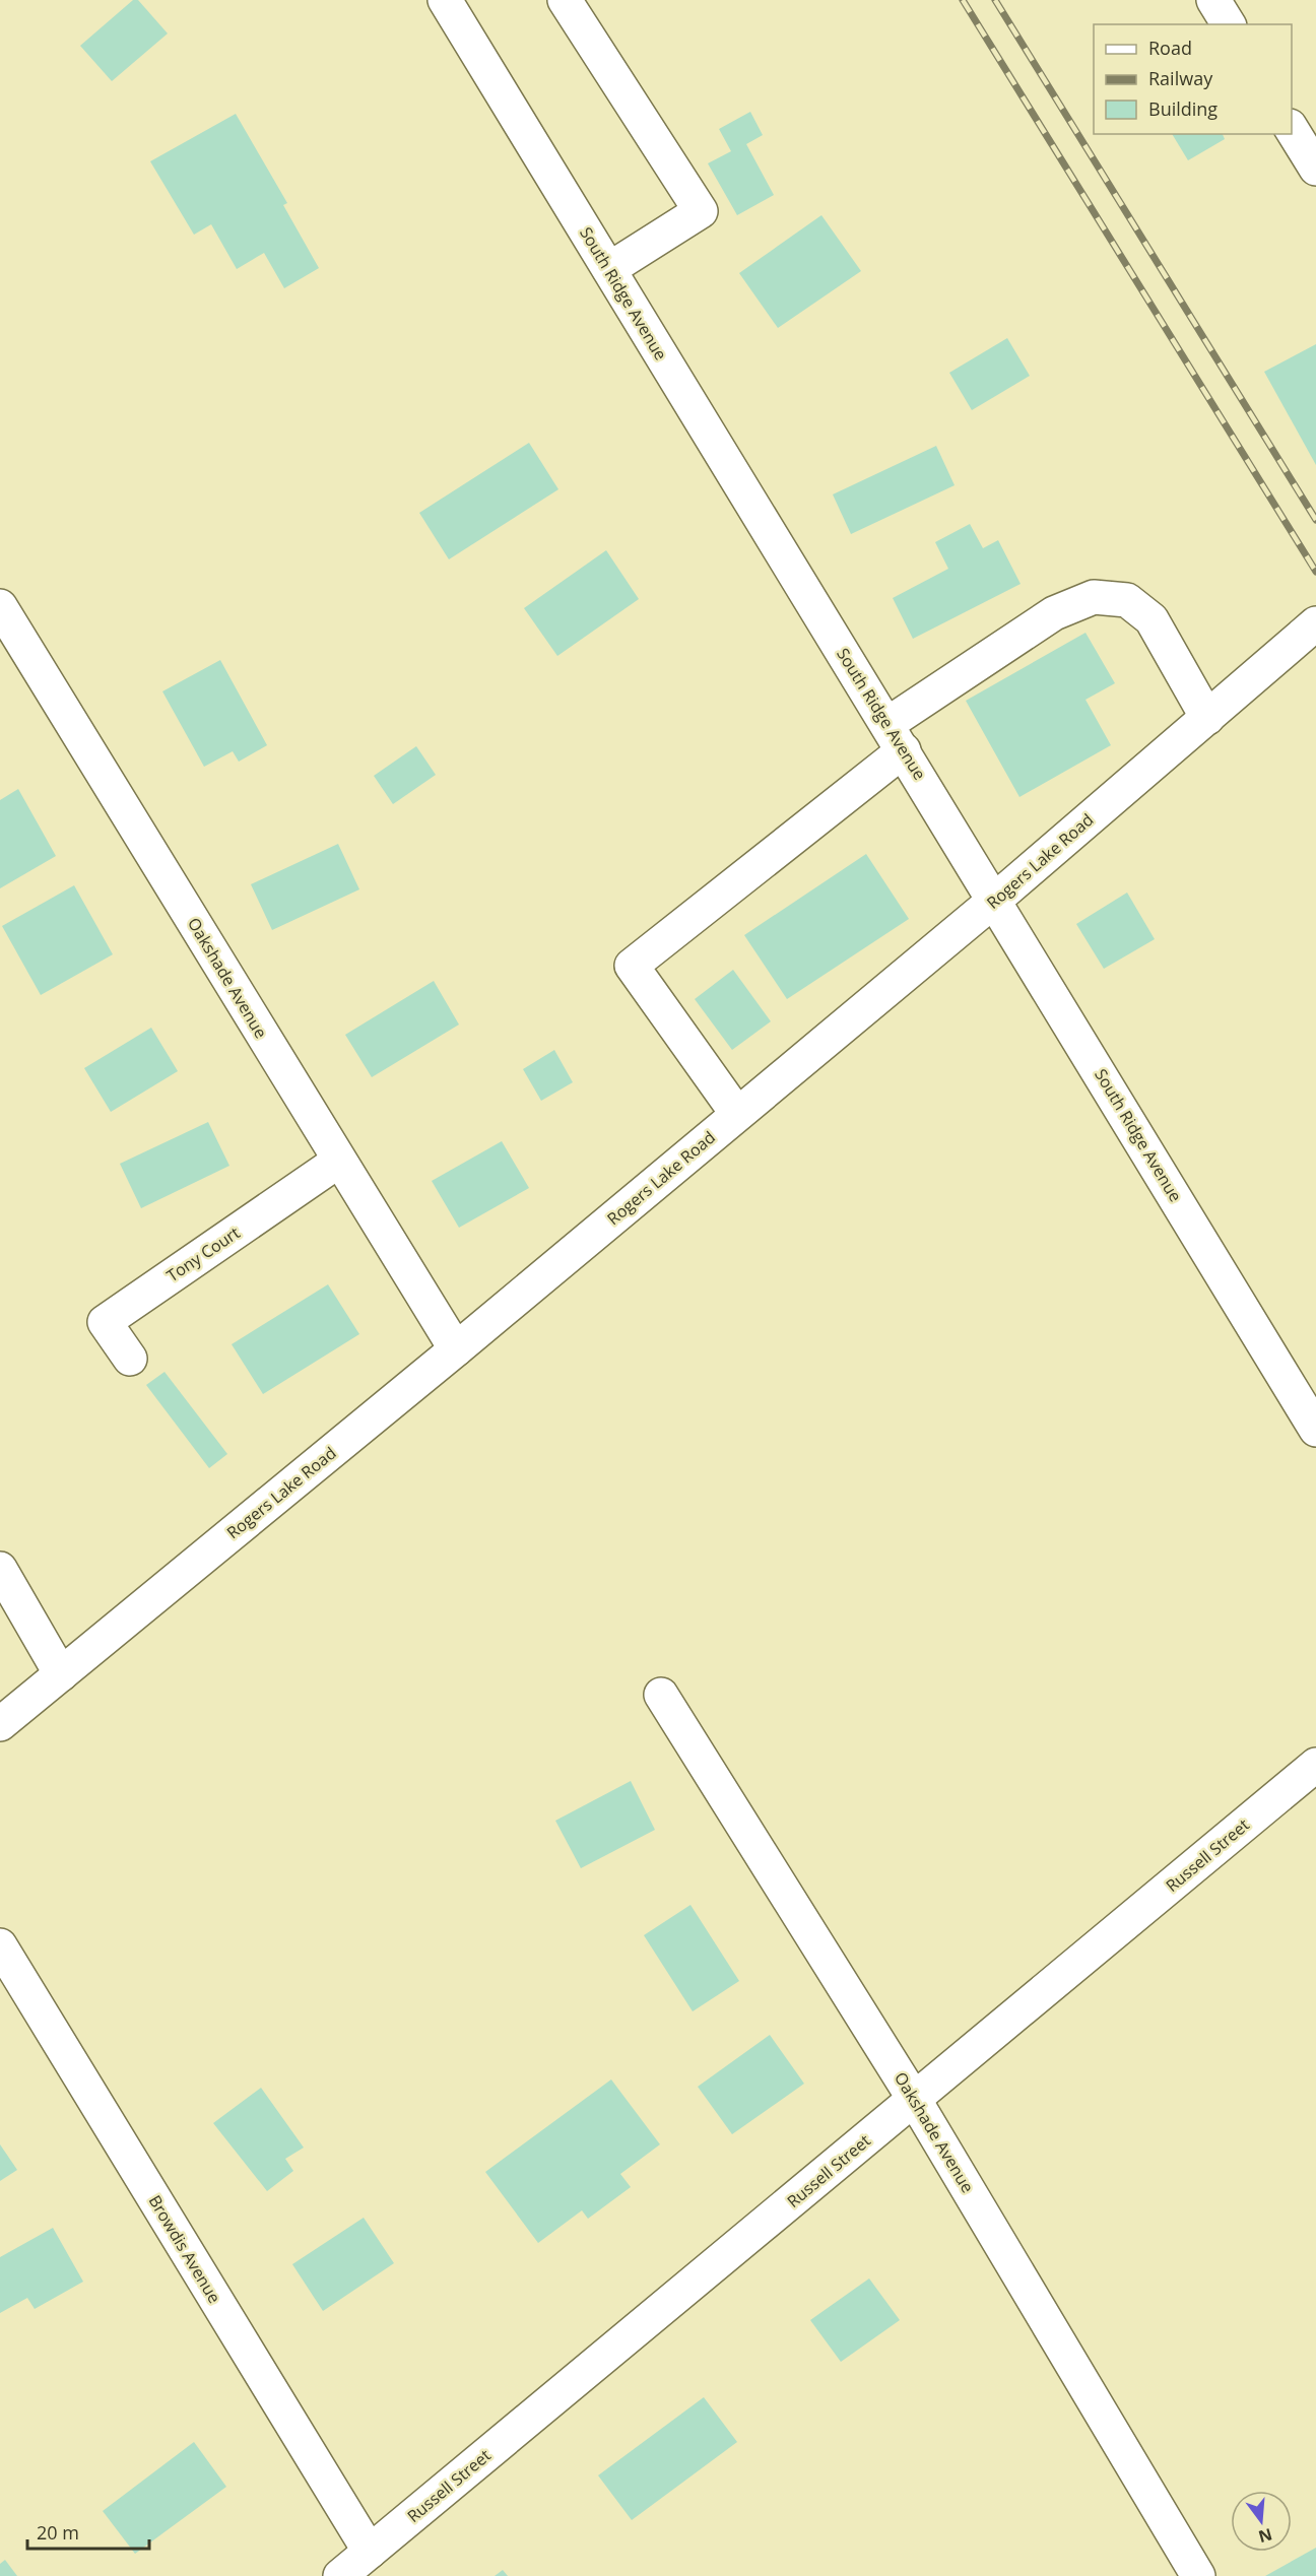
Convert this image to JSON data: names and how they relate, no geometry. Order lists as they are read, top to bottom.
{
  "streets": {
    "street": [
      "South Ridge Avenue",
      "Rogers Lake Road",
      "Oakshade Avenue",
      "Tony Court",
      "Russell Street",
      "Browdis Avenue"
    ]
  },
  "crossings": [
    ["South Ridge Avenue", "Rogers Lake Road"],
    ["Rogers Lake Road", "Oakshade Avenue"],
    ["Oakshade Avenue", "Tony Court"],
    ["Oakshade Avenue", "Russell Street"],
    ["Russell Street", "Browdis Avenue"]
  ],
  "legend": ["Road", "Railway", "Building"],
  "scale_bar": "20 m",
  "north": "bottom"
}
